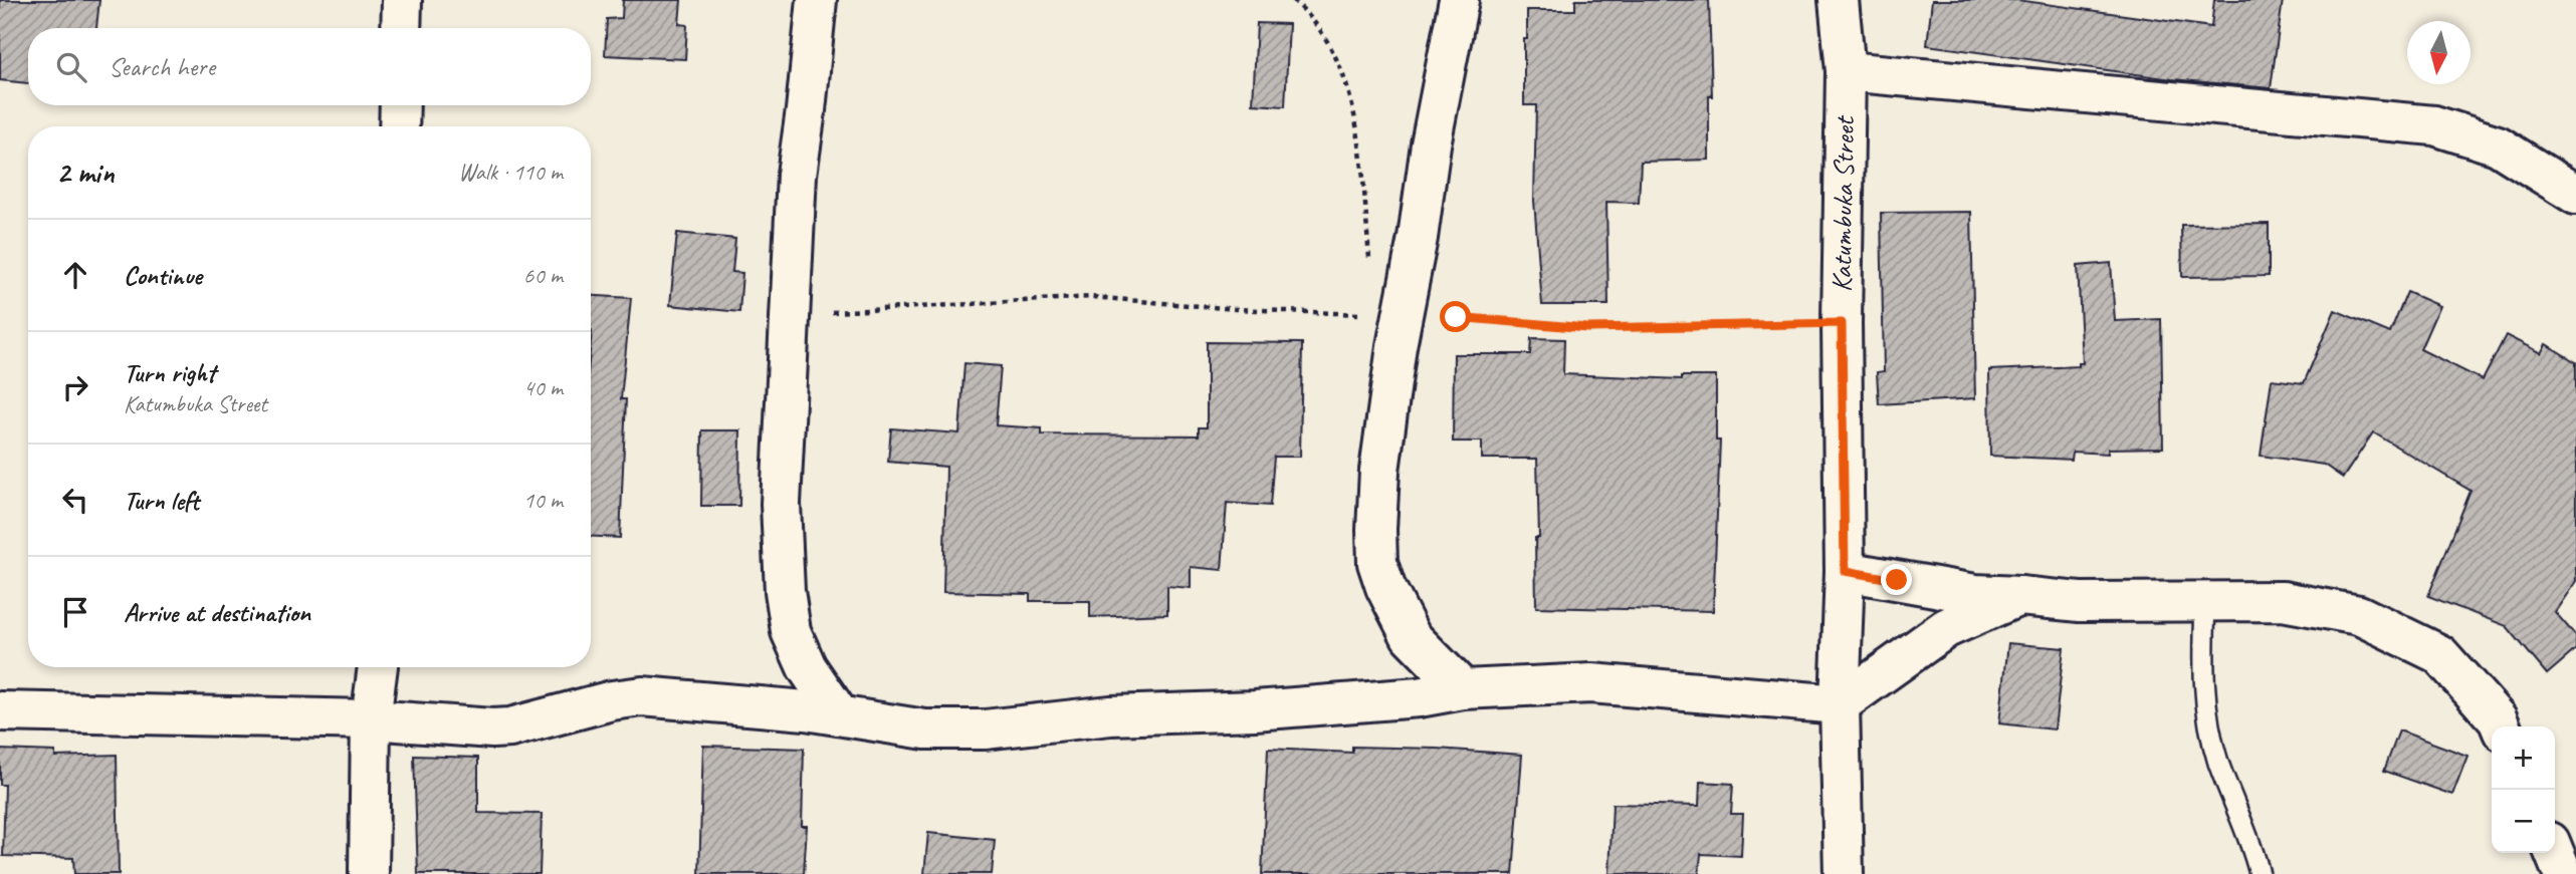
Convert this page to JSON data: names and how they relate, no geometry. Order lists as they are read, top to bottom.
{
  "streets": {
    "street": ["Katumbuka Street"]
  },
  "north": "bottom",
  "page": {
    "search": "Search here",
    "heading": ["2 min", "Walk · 110 m"],
    "list": [
      ["Continue", "60 m"],
      ["Turn right", "Katumbuka Street", "40 m"],
      ["Turn left", "10 m"],
      "Arrive at destination"
    ],
    "map_buttons": ["+", "−"]
  }
}
